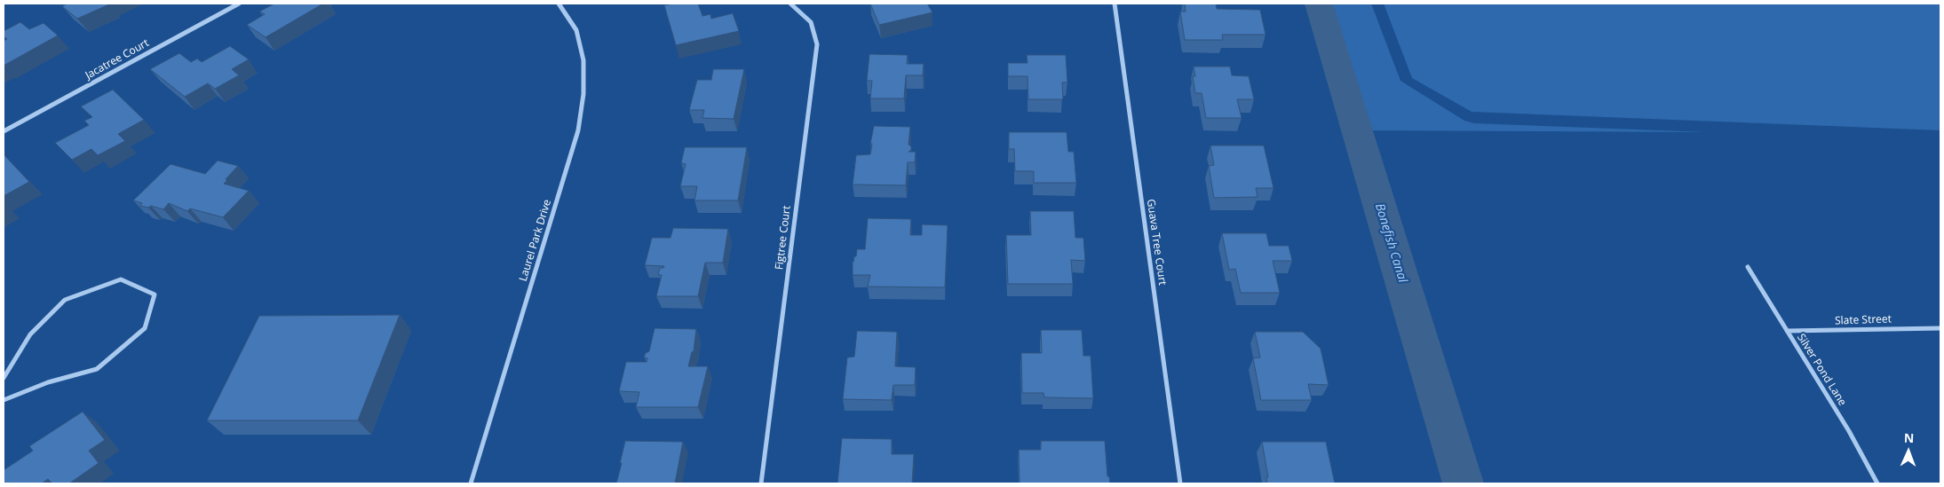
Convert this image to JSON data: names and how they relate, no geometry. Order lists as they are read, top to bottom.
{
  "streets": {
    "street": [
      "Jacatree Court",
      "Figtree Court",
      "Laurel Park Drive",
      "Guava Tree Court",
      "Slate Street",
      "Silver Pond Lane"
    ]
  },
  "crossings": [
    ["Slate Street", "Silver Pond Lane"]
  ],
  "water": ["Bonefish Canal"],
  "north": "top"
}
